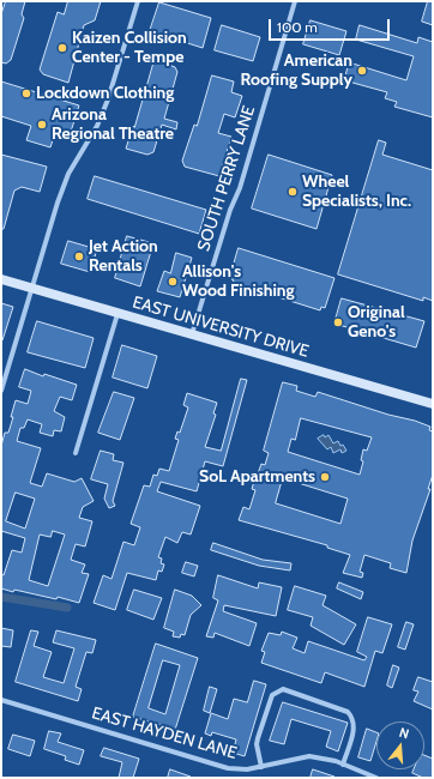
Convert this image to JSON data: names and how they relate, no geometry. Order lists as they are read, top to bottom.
{
  "streets": {
    "main road": ["EAST UNIVERSITY DRIVE"],
    "street": ["SOUTH PERRY LANE", "EAST HAYDEN LANE"]
  },
  "crossings": [
    ["SOUTH PERRY LANE", "EAST UNIVERSITY DRIVE"]
  ],
  "places": [
    "Kaizen Collision Center - Tempe",
    "American Roofing Supply",
    "Lockdown Clothing",
    "Arizona Regional Theatre",
    "Wheel Specialists, Inc.",
    "Jet Action Rentals",
    "Allison's Wood Finishing",
    "Original Geno's",
    "SoL Apartments"
  ],
  "scale_bar": "100 m",
  "north": "top"
}
